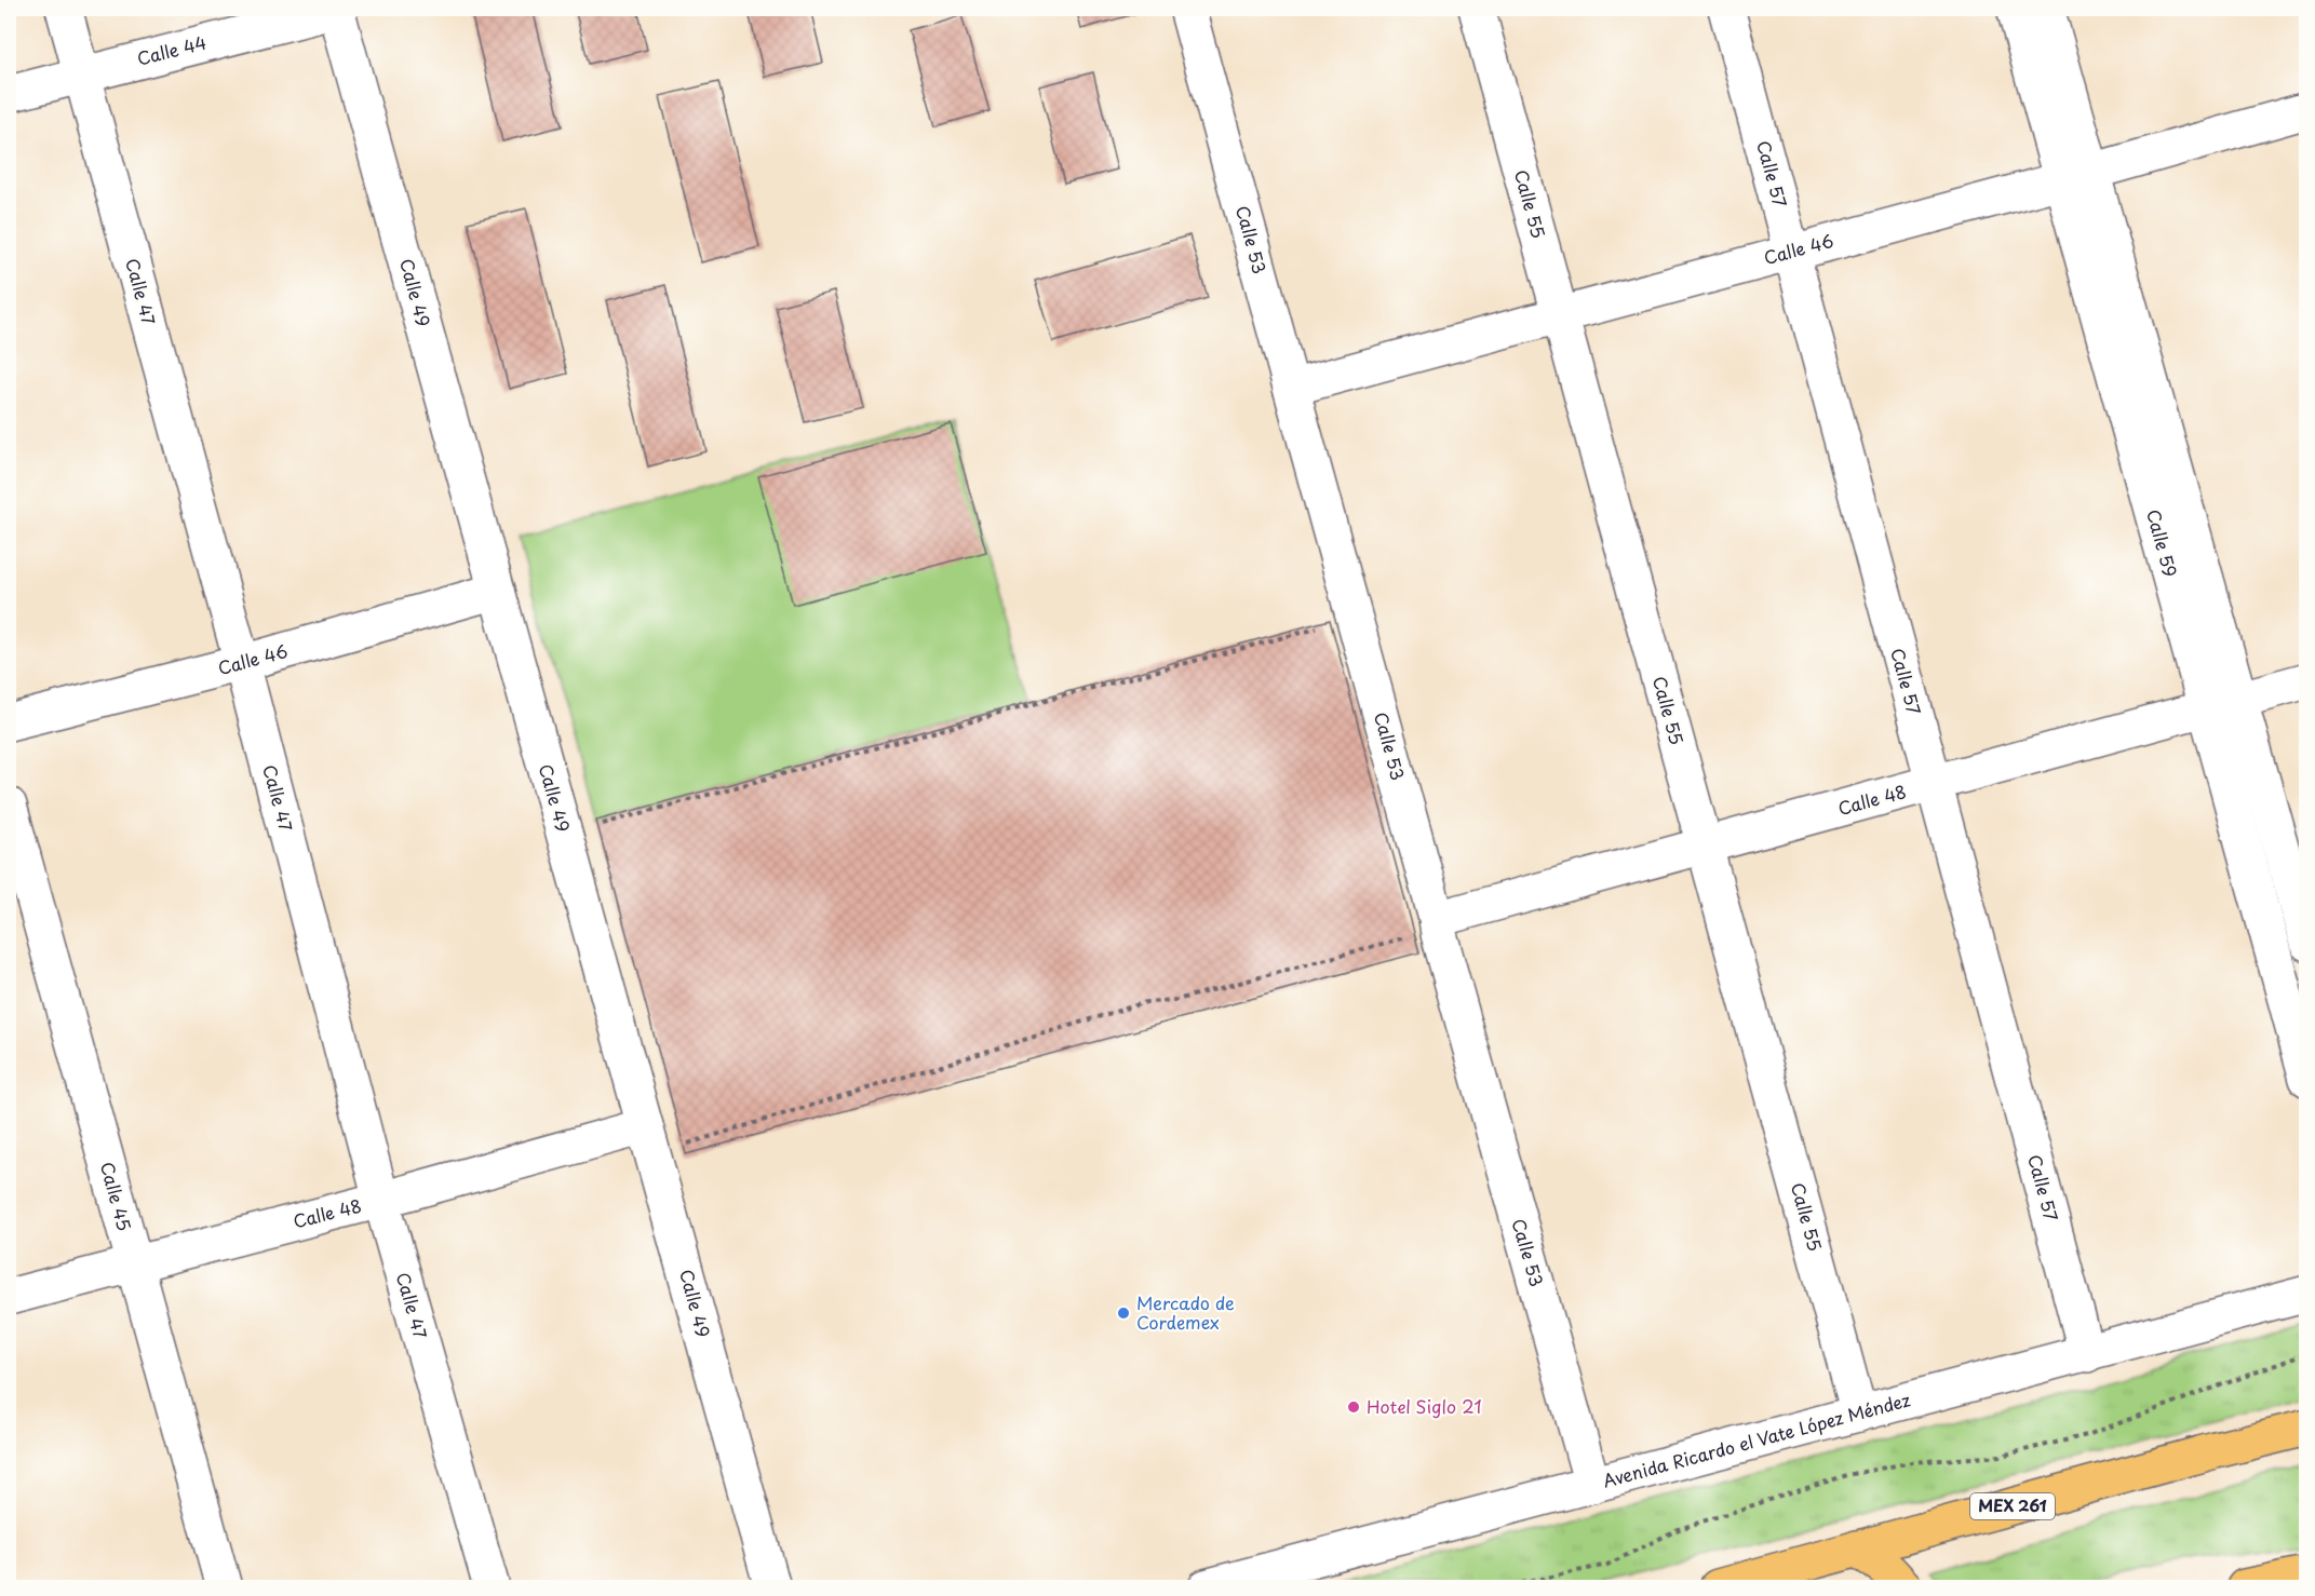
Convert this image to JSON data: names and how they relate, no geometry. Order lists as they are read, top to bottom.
{
  "streets": {
    "main road": ["MEX 261"],
    "street": [
      "Calle 44",
      "Calle 57",
      "Calle 55",
      "Calle 53",
      "Calle 46",
      "Calle 47",
      "Calle 49",
      "Calle 59",
      "Calle 48",
      "Calle 45",
      "Avenida Ricardo el Vate López Méndez"
    ]
  },
  "crossings": [
    ["Calle 44", "Calle 47"],
    ["Calle 44", "Calle 49"],
    ["Calle 57", "Calle 46"],
    ["Calle 57", "Calle 48"],
    ["Calle 57", "Avenida Ricardo el Vate López Méndez"],
    ["Calle 55", "Calle 46"],
    ["Calle 55", "Calle 48"],
    ["Calle 55", "Avenida Ricardo el Vate López Méndez"],
    ["Calle 53", "Calle 46"],
    ["Calle 53", "Calle 48"],
    ["Calle 53", "Avenida Ricardo el Vate López Méndez"],
    ["Calle 46", "Calle 47"],
    ["Calle 46", "Calle 49"],
    ["Calle 46", "Calle 59"],
    ["Calle 47", "Calle 48"],
    ["Calle 49", "Calle 48"],
    ["Calle 59", "Calle 48"],
    ["Calle 48", "Calle 45"]
  ],
  "places": ["Mercado de Cordemex", "Hotel Siglo 21"]
}
